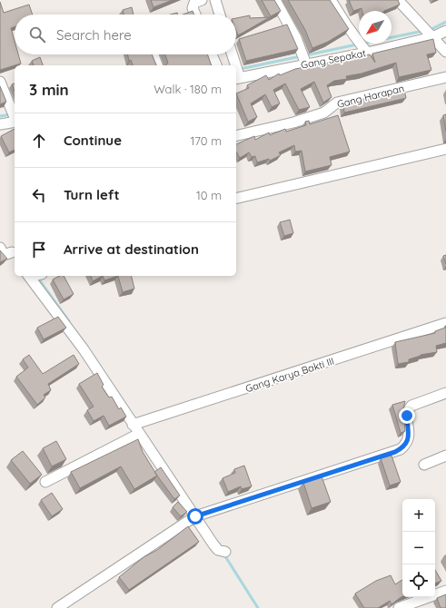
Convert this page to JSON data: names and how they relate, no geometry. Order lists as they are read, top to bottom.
{
  "streets": {
    "street": ["Gang Sepakat", "Gang Harapan", "Gang Karya Bakti III"]
  },
  "north": "bottom left",
  "page": {
    "search": "Search here",
    "heading": ["3 min", "Walk · 180 m"],
    "list": [
      ["Continue", "170 m"],
      ["Turn left", "10 m"],
      "Arrive at destination"
    ],
    "map_buttons": ["+", "−"]
  }
}
